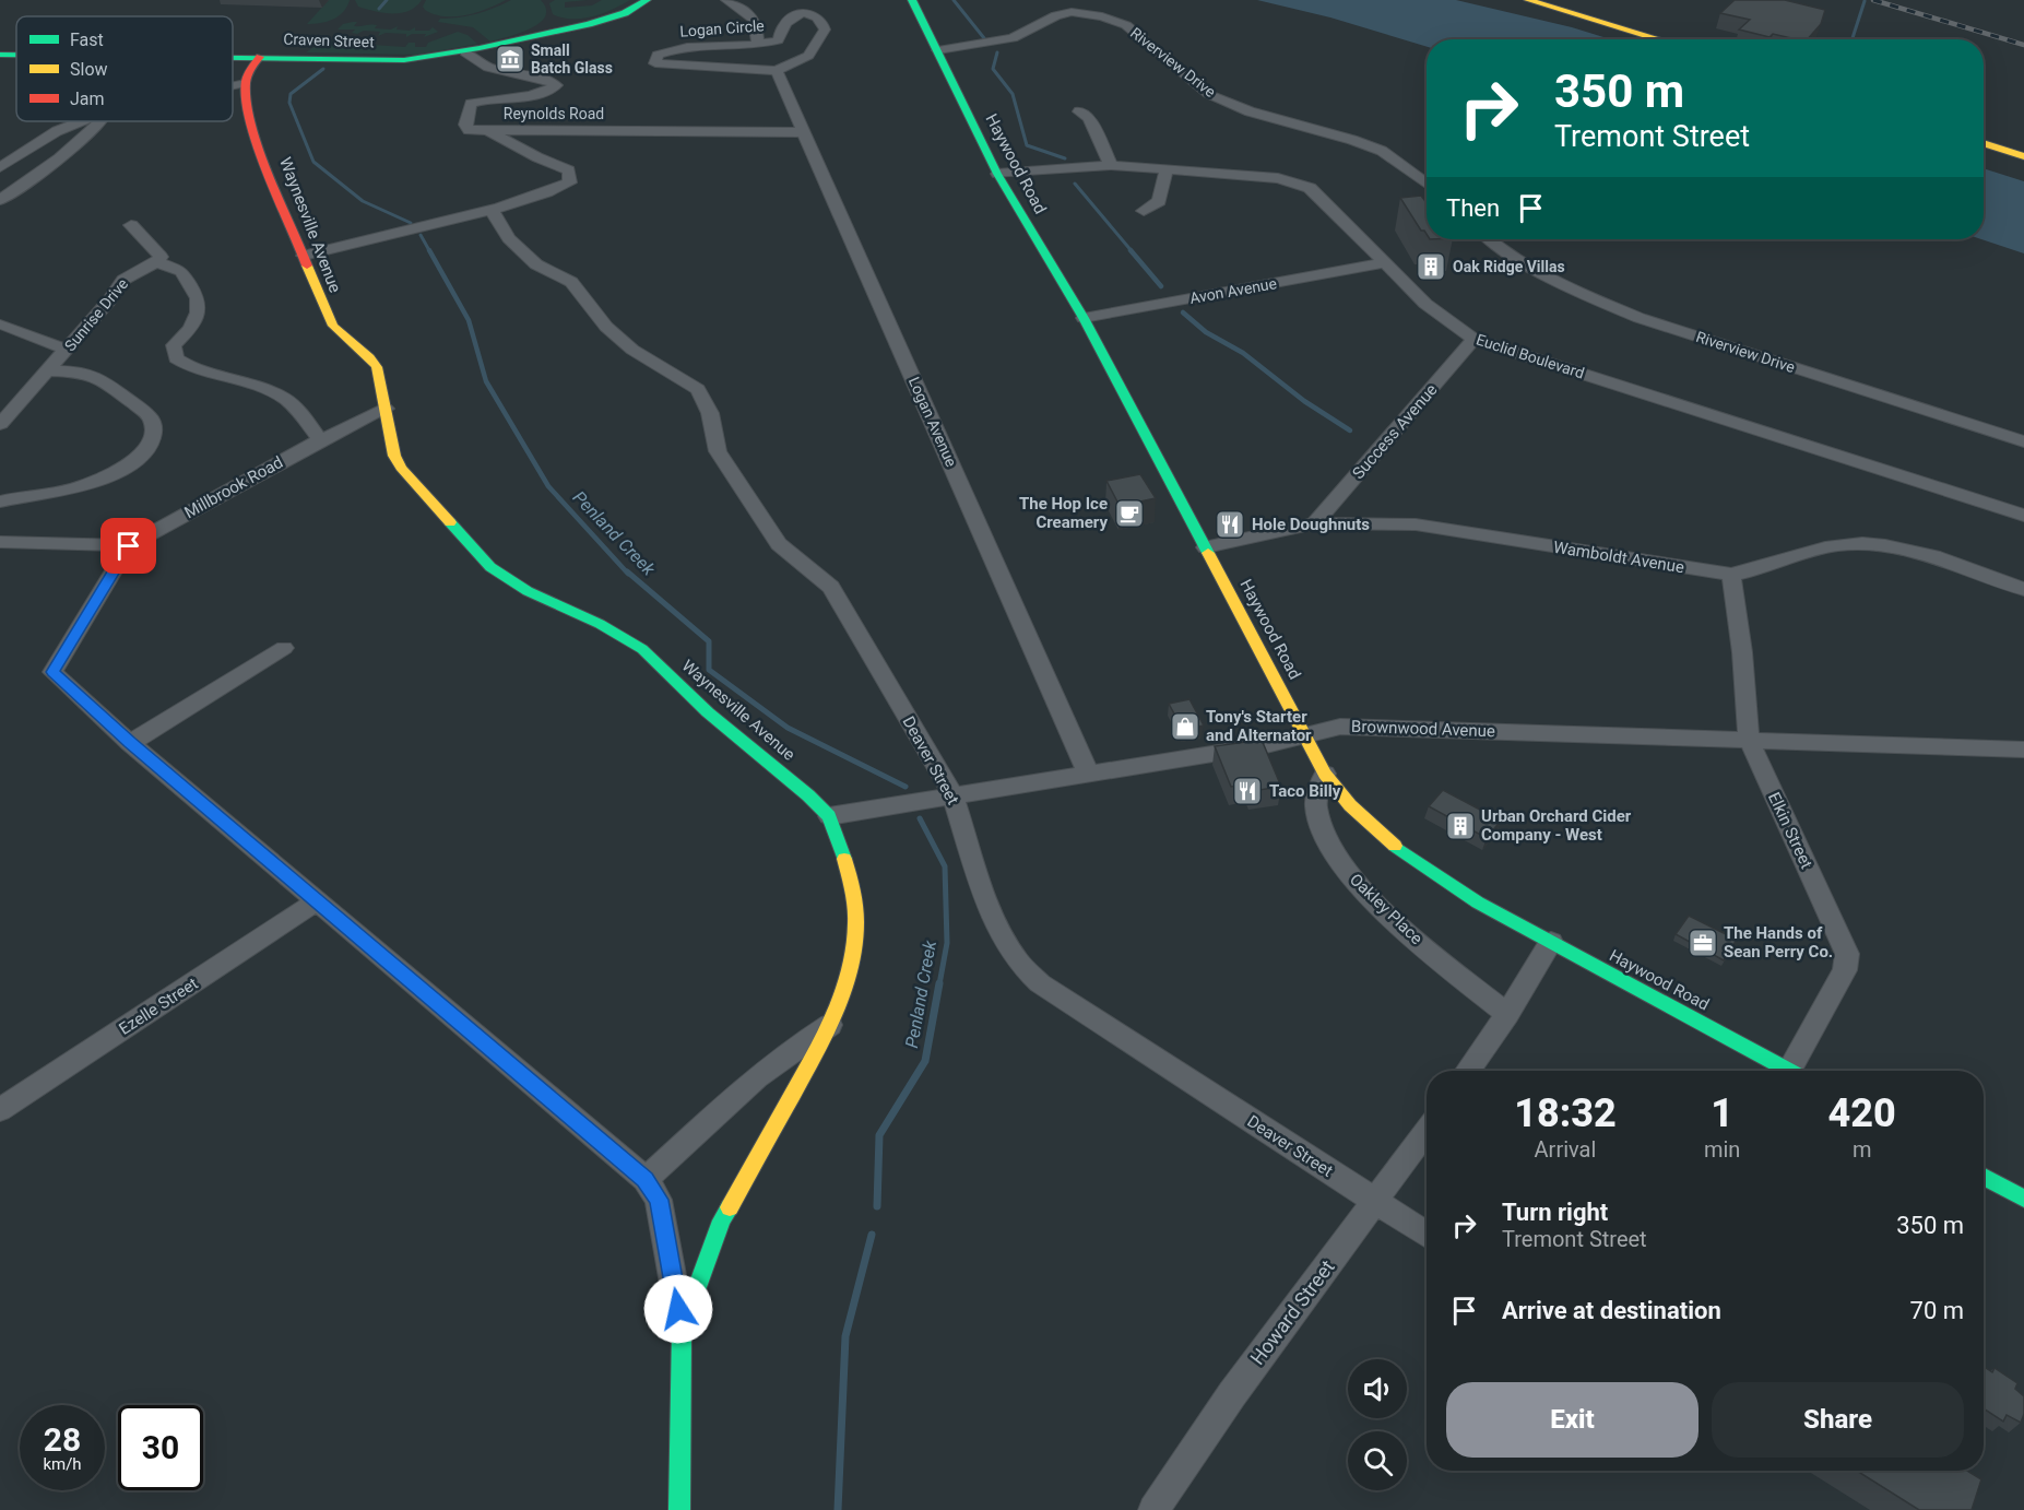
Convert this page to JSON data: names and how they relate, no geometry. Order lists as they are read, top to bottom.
{
  "streets": {
    "street": [
      "Logan Circle",
      "Craven Street",
      "Riverview Drive",
      "Reynolds Road",
      "Haywood Road",
      "Waynesville Avenue",
      "Avon Avenue",
      "Sunrise Drive",
      "Euclid Boulevard",
      "Logan Avenue",
      "Success Avenue",
      "Millbrook Road",
      "Wamboldt Avenue",
      "Brownwood Avenue",
      "Deaver Street",
      "Elkin Street",
      "Oakley Place",
      "Ezelle Street",
      "Howard Street"
    ]
  },
  "crossings": [
    ["Logan Circle", "Logan Avenue"],
    ["Riverview Drive", "Haywood Road"],
    ["Reynolds Road", "Waynesville Avenue"],
    ["Reynolds Road", "Logan Avenue"],
    ["Reynolds Road", "Deaver Street"],
    ["Haywood Road", "Avon Avenue"],
    ["Haywood Road", "Euclid Boulevard"],
    ["Haywood Road", "Wamboldt Avenue"],
    ["Haywood Road", "Brownwood Avenue"],
    ["Haywood Road", "Oakley Place"],
    ["Waynesville Avenue", "Millbrook Road"],
    ["Waynesville Avenue", "Brownwood Avenue"],
    ["Avon Avenue", "Euclid Boulevard"],
    ["Euclid Boulevard", "Success Avenue"],
    ["Logan Avenue", "Brownwood Avenue"],
    ["Success Avenue", "Wamboldt Avenue"],
    ["Wamboldt Avenue", "Elkin Street"],
    ["Brownwood Avenue", "Deaver Street"],
    ["Brownwood Avenue", "Elkin Street"],
    ["Deaver Street", "Howard Street"]
  ],
  "water": ["Penland Creek"],
  "places": {
    "museum": ["Small Batch Glass"],
    "building": ["Oak Ridge Villas", "Urban Orchard Cider Company - West"],
    "cafe": ["The Hop Ice Creamery"],
    "restaurant": ["Hole Doughnuts", "Taco Billy"],
    "shop": ["Tony's Starter and Alternator"],
    "office": ["The Hands of Sean Perry Co."]
  },
  "legend": ["Fast", "Slow", "Jam"],
  "page": {
    "turn": ["350 m", "Tremont Street"],
    "then": "Then",
    "eta": [
      "18:32",
      "Arrival",
      "1",
      "min",
      "420",
      "m"
    ],
    "list": [
      {
        "name": "Turn right",
        "note": "Tremont Street",
        "value": "350 m"
      },
      {
        "name": "Arrive at destination",
        "value": "70 m"
      }
    ],
    "buttons": ["Exit", "Share"],
    "speed": "28 km/h",
    "limit": "30"
  }
}
